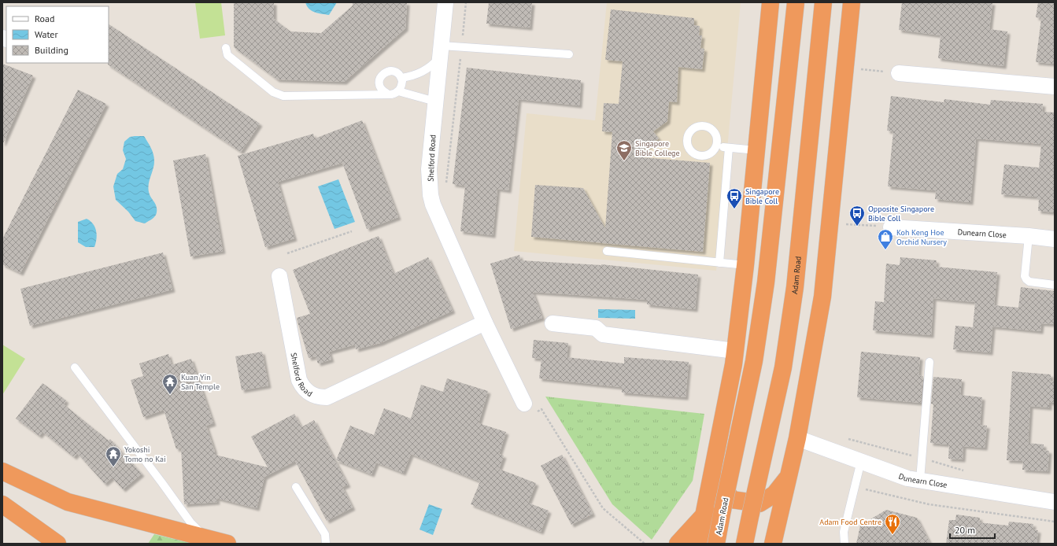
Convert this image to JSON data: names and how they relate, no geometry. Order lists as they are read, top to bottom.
{
  "streets": {
    "highway": ["Adam Road"],
    "street": ["Shelford Road", "Dunearn Close"]
  },
  "places": {
    "school or university": ["Singapore Bible College"],
    "bus stop": ["Singapore Bible Coll", "Opposite Singapore Bible Coll"],
    "shop": ["Koh Keng Hoe Orchid Nursery"],
    "temple": ["Kuan Yin San Temple", "Yokoshi Tomo no Kai"],
    "restaurant": ["Adam Food Centre"]
  },
  "legend": ["Road", "Water", "Building"],
  "scale_bar": "20 m"
}
